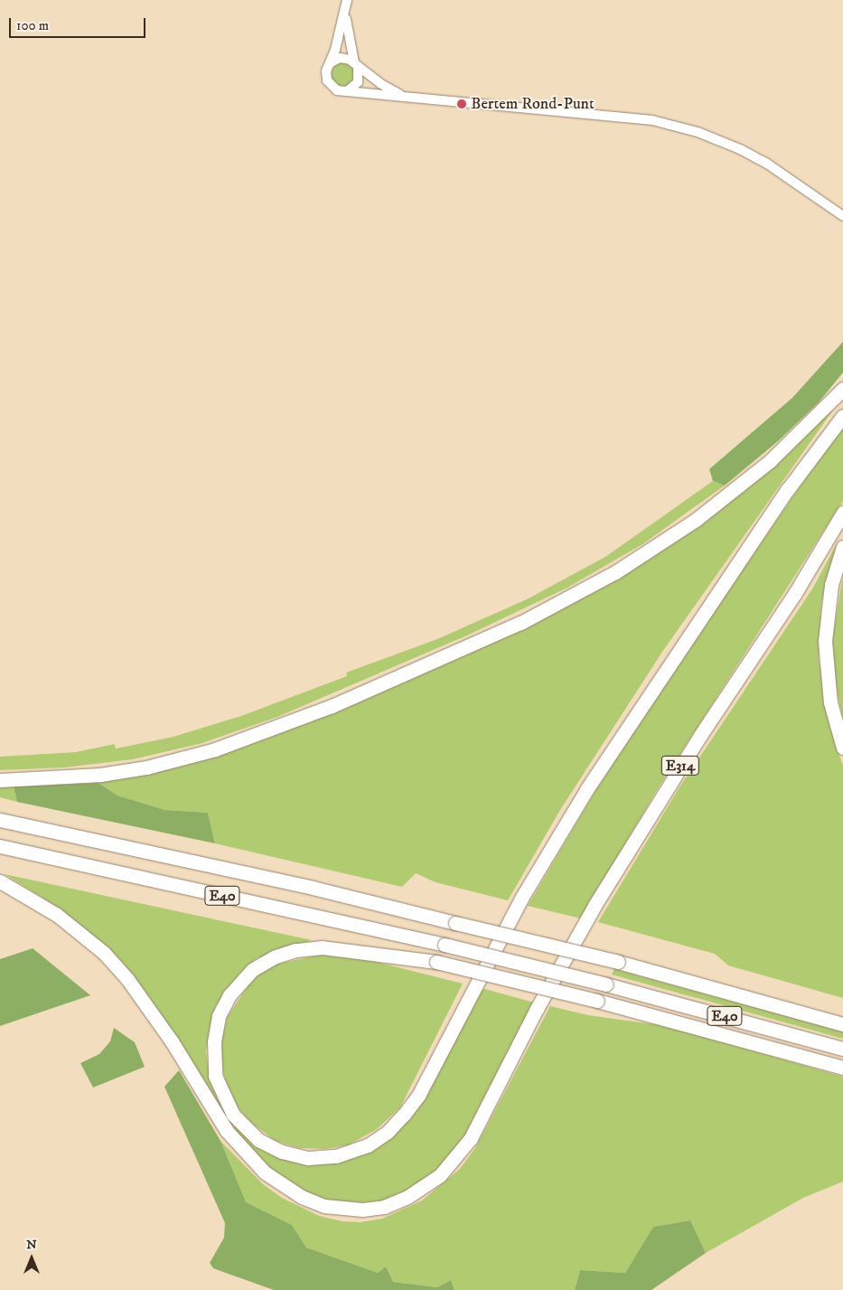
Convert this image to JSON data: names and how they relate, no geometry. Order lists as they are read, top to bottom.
{
  "streets": {
    "highway": ["E314", "E40"]
  },
  "places": ["Bertem Rond-Punt"],
  "scale_bar": "100 m",
  "north": "top"
}
